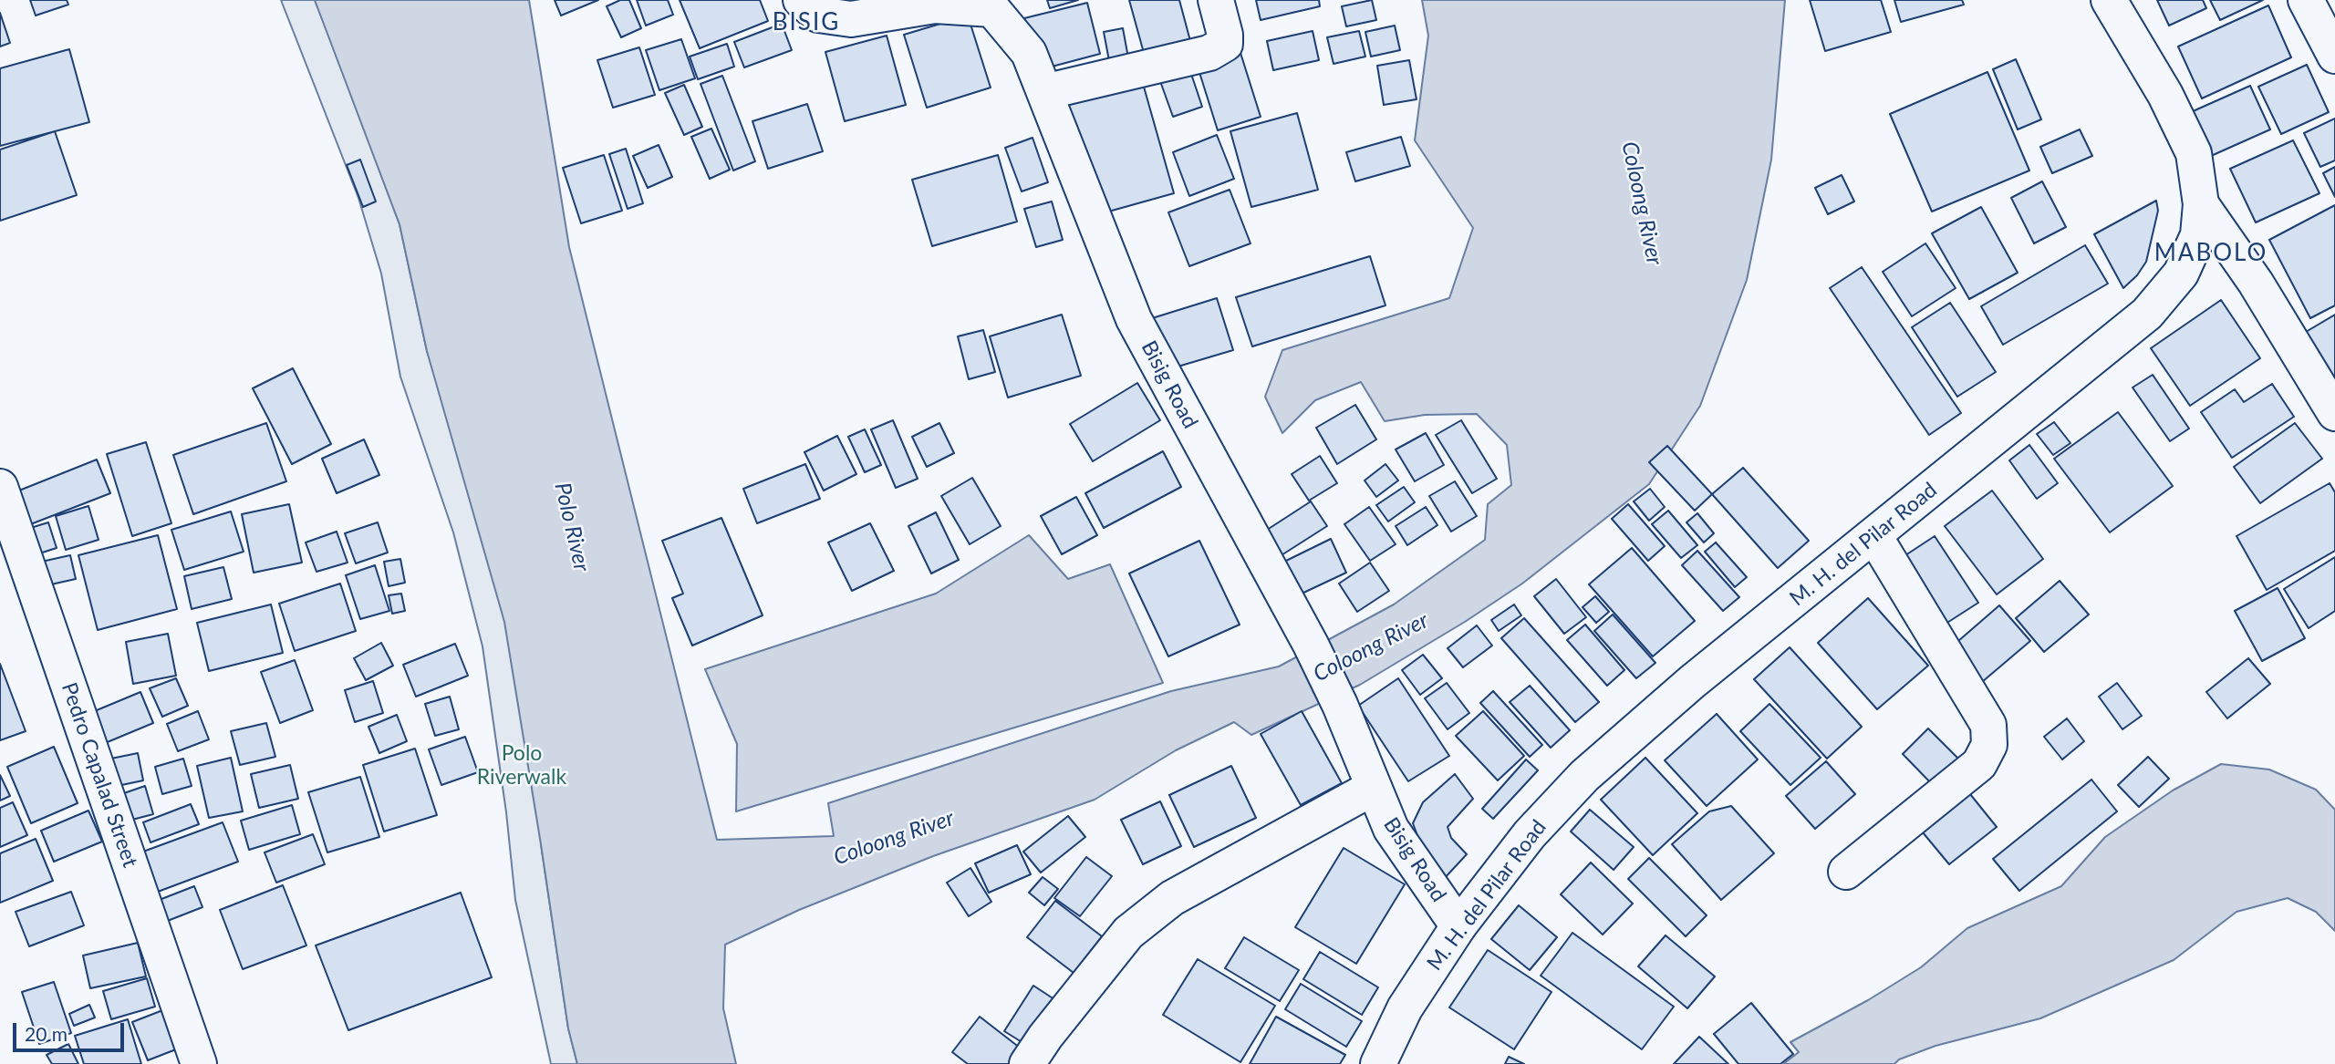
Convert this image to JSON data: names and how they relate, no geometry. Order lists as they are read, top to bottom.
{
  "streets": {
    "street": ["Bisig Road", "M. H. del Pilar Road", "Pedro Capalad Street"]
  },
  "crossings": [
    ["Bisig Road", "M. H. del Pilar Road"]
  ],
  "districts": ["BISIG", "MABOLO"],
  "water": ["Coloong River", "Polo River"],
  "parks": ["Polo Riverwalk"],
  "scale_bar": "20 m"
}
